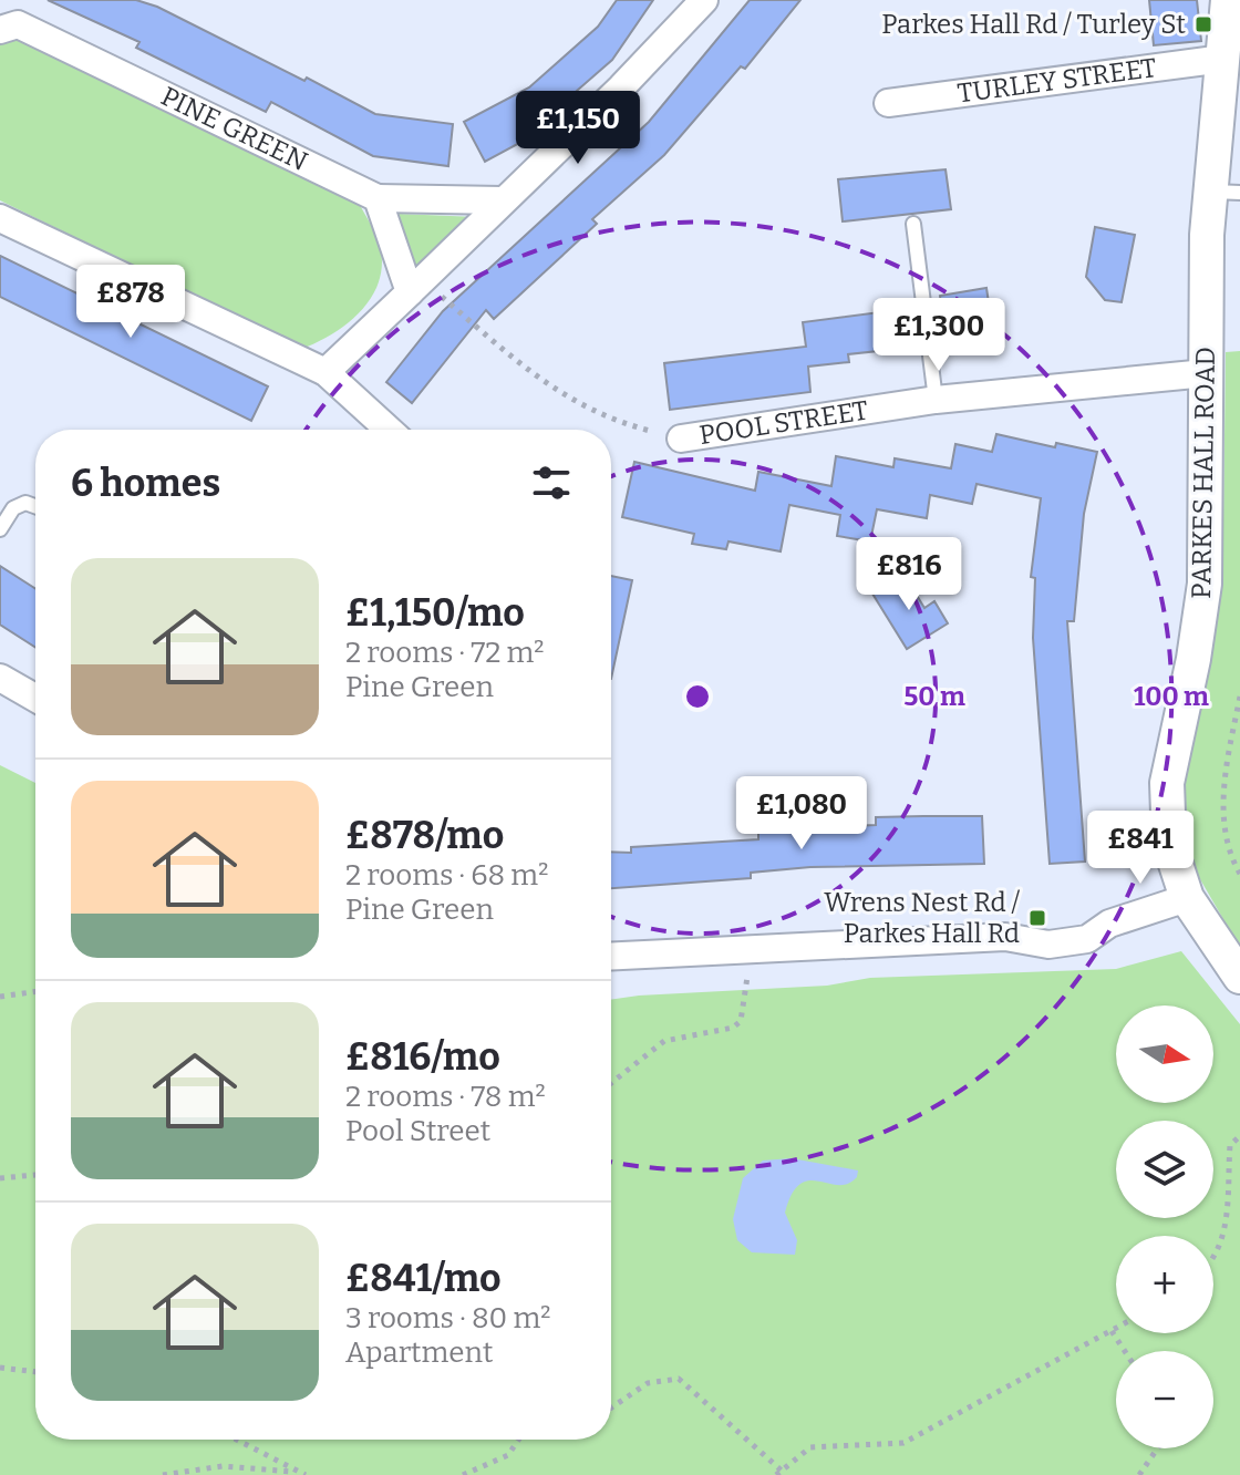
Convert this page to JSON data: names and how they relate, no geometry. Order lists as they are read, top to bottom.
{
  "streets": {
    "street": [
      "TURLEY STREET",
      "PINE GREEN",
      "POOL STREET",
      "PARKES HALL ROAD"
    ]
  },
  "crossings": [
    ["TURLEY STREET", "PARKES HALL ROAD"],
    ["POOL STREET", "PARKES HALL ROAD"]
  ],
  "places": {
    "transit": ["Parkes Hall Rd / Turley St", "Wrens Nest Rd / Parkes Hall Rd"]
  },
  "north": "right",
  "page": {
    "price": [
      "£1,150",
      "£878",
      "£1,300",
      "£816",
      "£1,080",
      "£841"
    ],
    "heading": "6 homes",
    "list": [
      {
        "name": "£1,150/mo",
        "note": "2 rooms · 72 m² · Pine Green"
      },
      {
        "name": "£878/mo",
        "note": "2 rooms · 68 m² · Pine Green"
      },
      {
        "name": "£816/mo",
        "note": "2 rooms · 78 m² · Pool Street"
      },
      {
        "name": "£841/mo",
        "note": "3 rooms · 80 m² · Apartment"
      }
    ],
    "map_buttons": ["+", "−"]
  },
  "rings": ["50 m", "100 m"]
}
